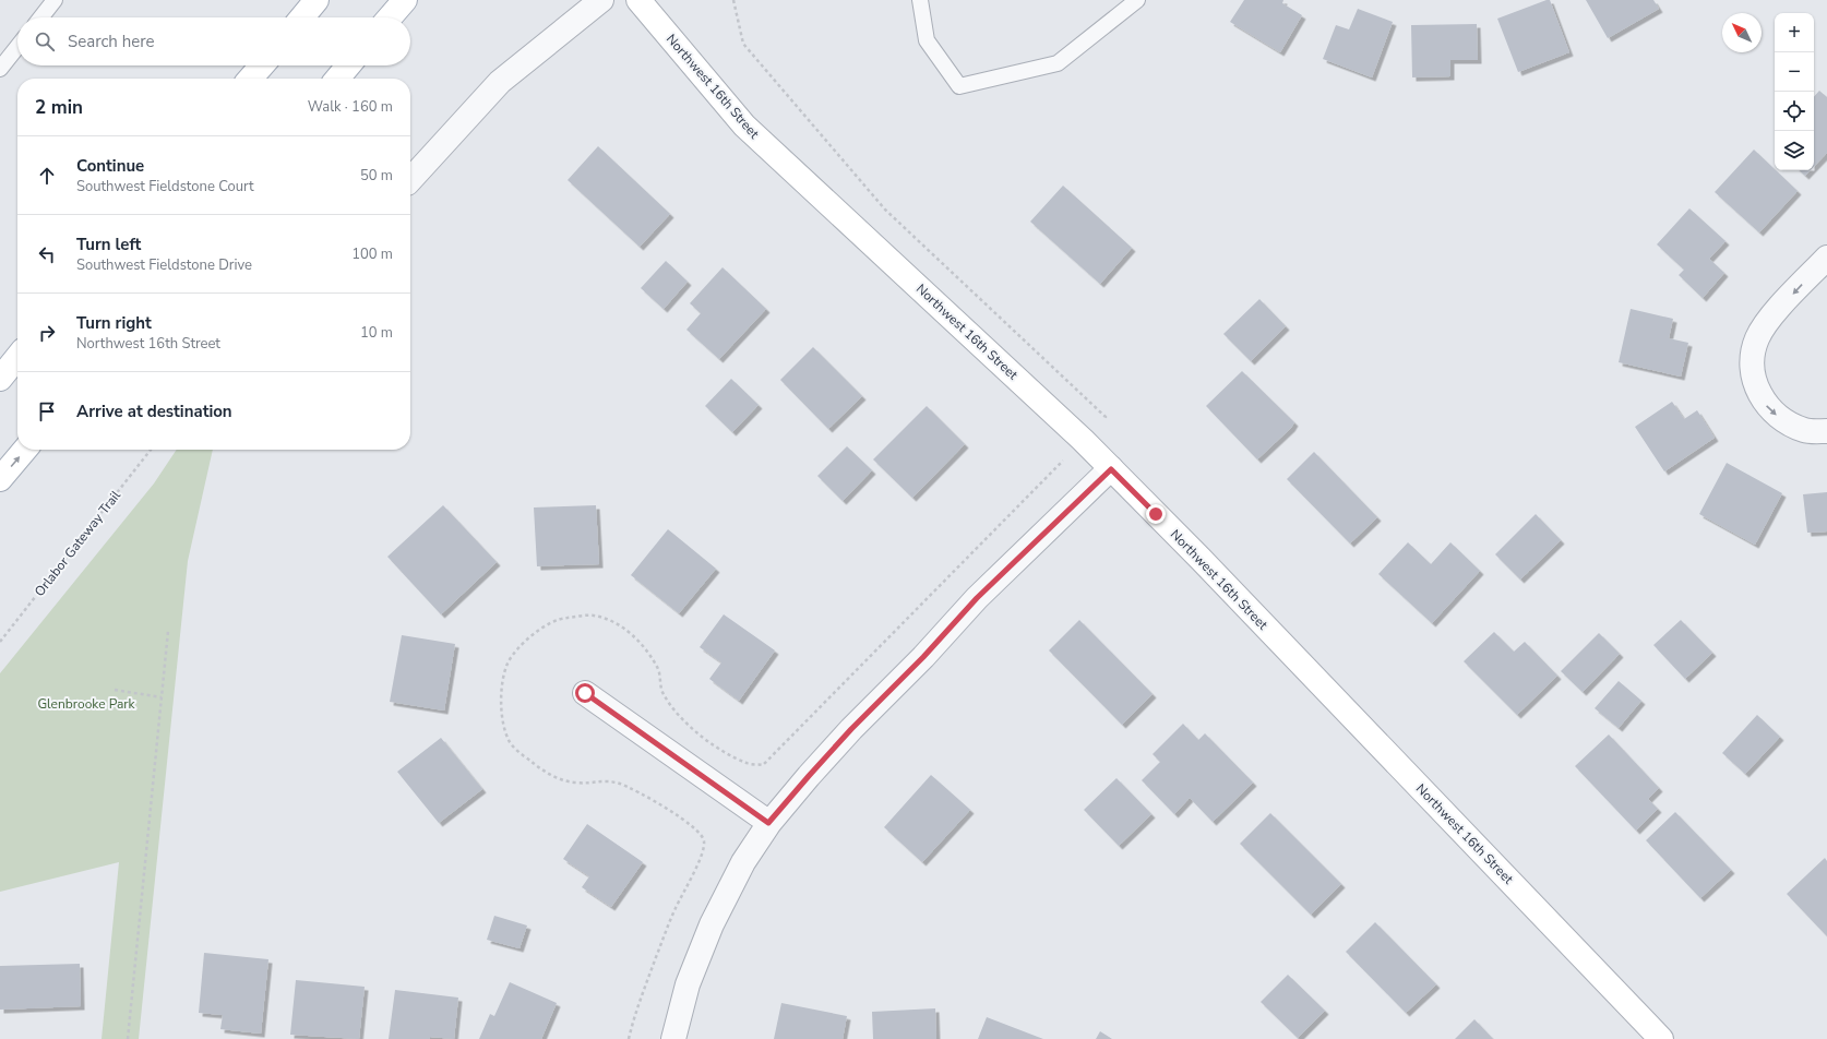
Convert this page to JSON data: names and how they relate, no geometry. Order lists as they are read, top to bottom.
{
  "streets": {
    "main road": ["Northwest 16th Street"],
    "path": ["Orlabor Gateway Trail"]
  },
  "parks": ["Glenbrooke Park"],
  "north": "top left",
  "page": {
    "map_buttons": ["+", "−"],
    "search": "Search here",
    "heading": ["2 min", "Walk · 160 m"],
    "list": [
      ["Continue", "Southwest Fieldstone Court", "50 m"],
      ["Turn left", "Southwest Fieldstone Drive", "100 m"],
      ["Turn right", "Northwest 16th Street", "10 m"],
      "Arrive at destination"
    ]
  }
}
